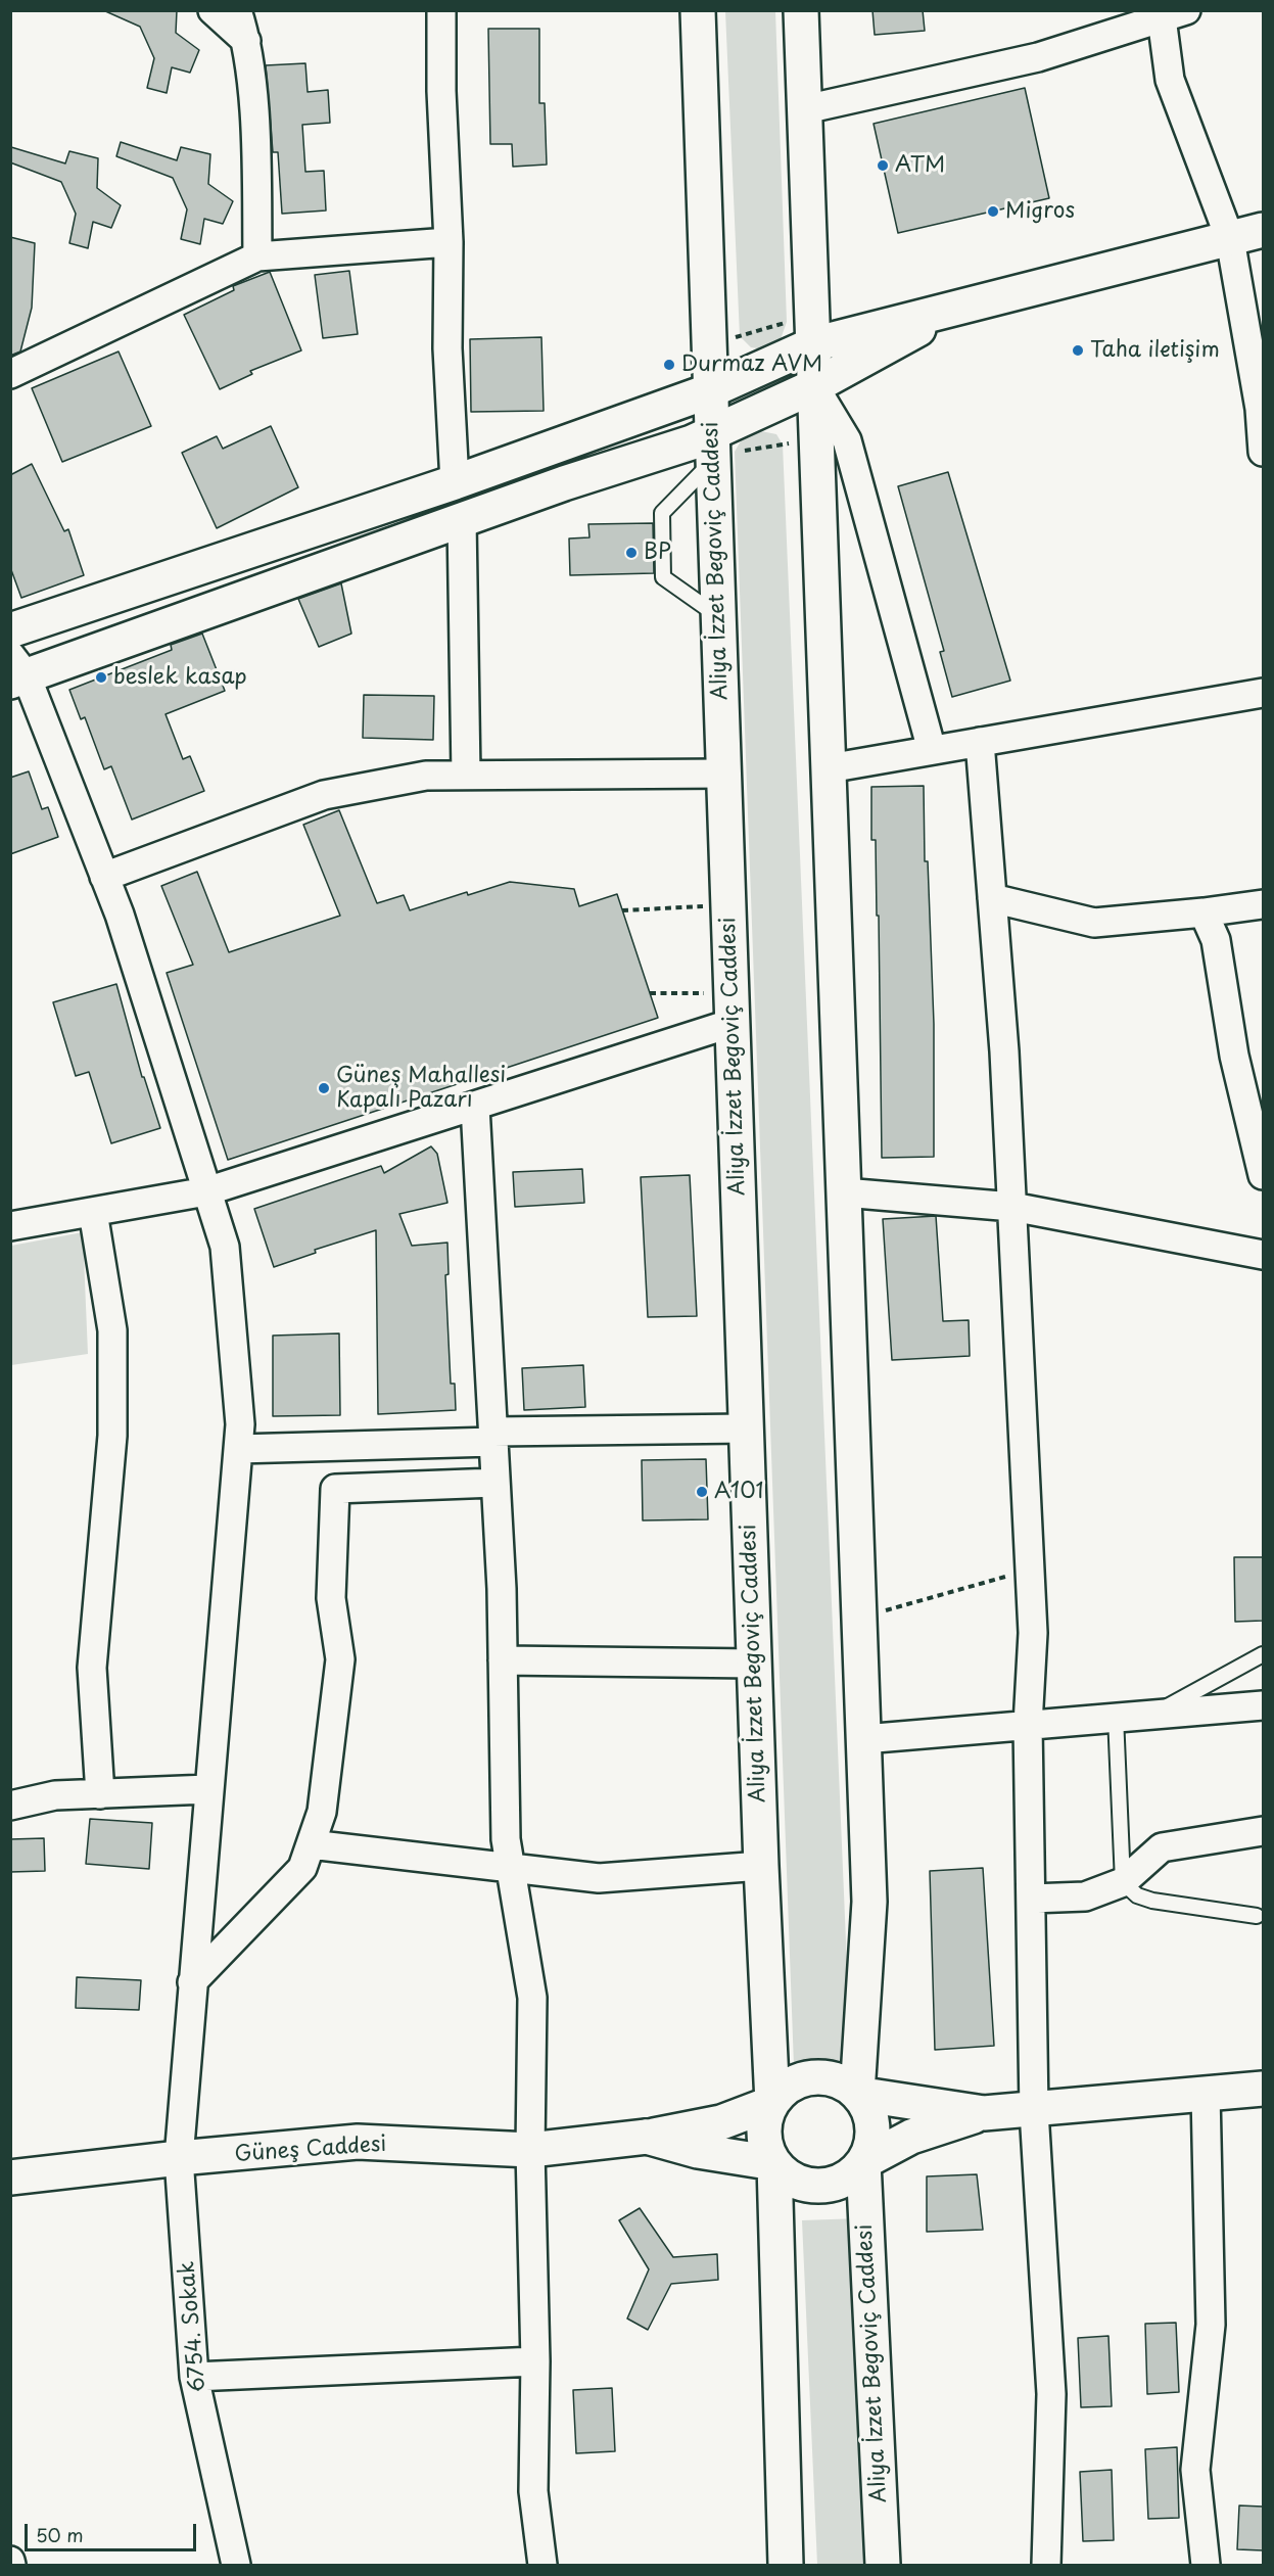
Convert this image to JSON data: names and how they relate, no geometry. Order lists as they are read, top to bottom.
{
  "streets": {
    "main road": ["Aliya İzzet Begoviç Caddesi", "Güneş Caddesi"],
    "street": ["6754. Sokak"]
  },
  "crossings": [
    ["Aliya İzzet Begoviç Caddesi", "Güneş Caddesi"],
    ["Güneş Caddesi", "6754. Sokak"]
  ],
  "places": [
    "ATM",
    "Migros",
    "Taha iletişim",
    "Durmaz AVM",
    "BP",
    "beslek kasap",
    "Güneş Mahallesi Kapalı Pazarı",
    "A101"
  ],
  "scale_bar": "50 m"
}
